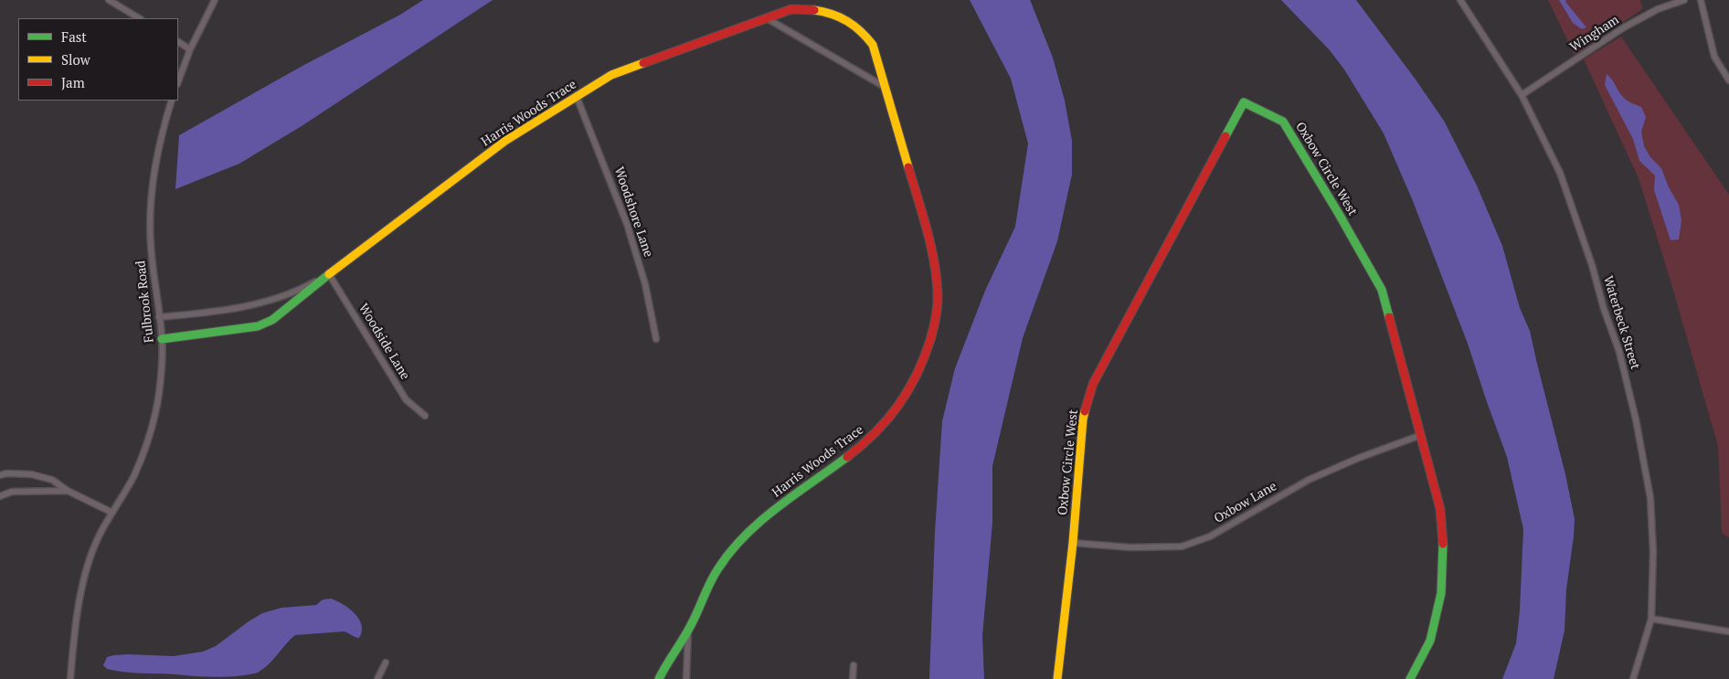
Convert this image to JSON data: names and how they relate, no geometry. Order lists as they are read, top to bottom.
{
  "streets": {
    "street": [
      "Wingham",
      "Harris Woods Trace",
      "Oxbow Circle West",
      "Woodshore Lane",
      "Fulbrook Road",
      "Waterbeck Street",
      "Woodside Lane",
      "Oxbow Lane"
    ]
  },
  "crossings": [
    ["Wingham", "Waterbeck Street"],
    ["Harris Woods Trace", "Woodshore Lane"],
    ["Harris Woods Trace", "Fulbrook Road"],
    ["Harris Woods Trace", "Woodside Lane"],
    ["Oxbow Circle West", "Oxbow Lane"]
  ],
  "legend": ["Fast", "Slow", "Jam"]
}
